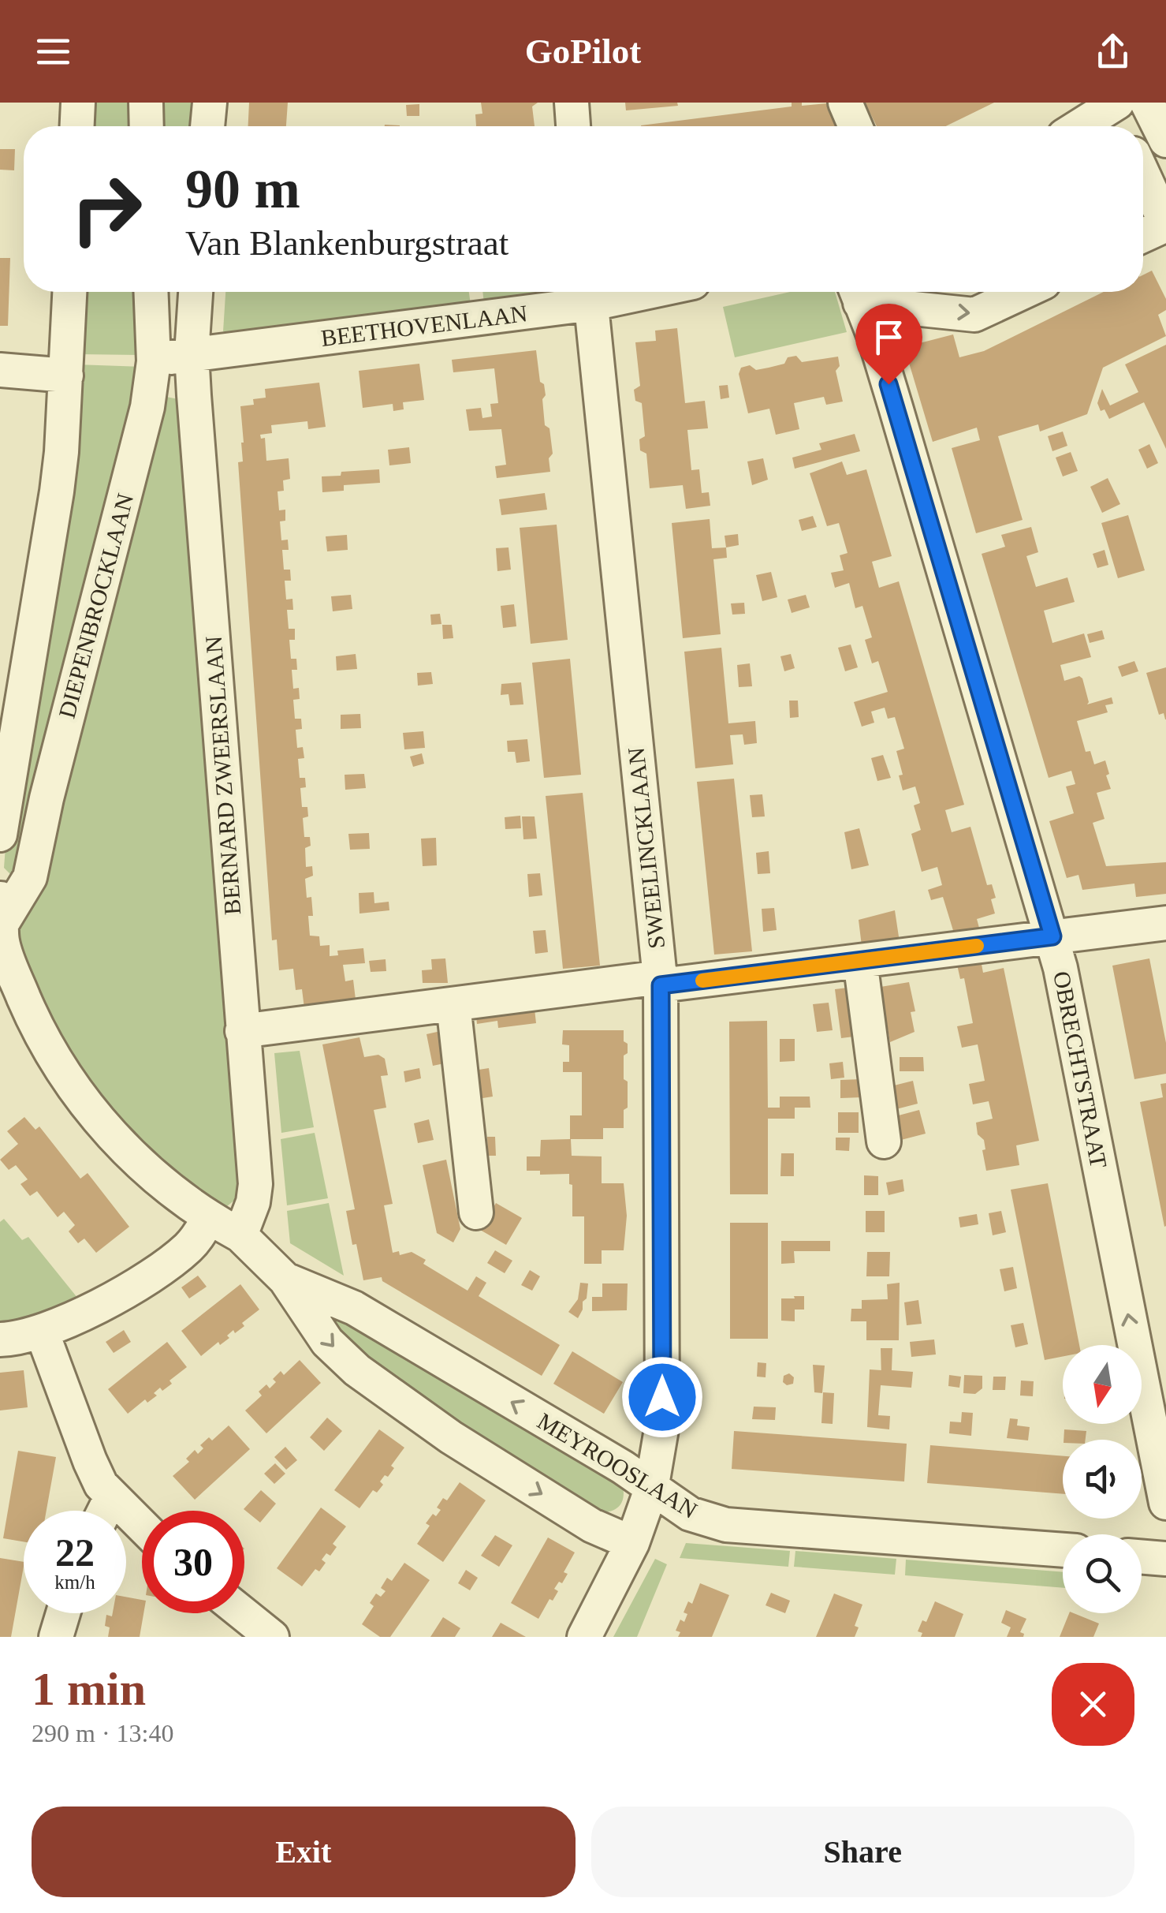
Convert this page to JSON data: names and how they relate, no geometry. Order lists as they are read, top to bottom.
{
  "streets": {
    "street": [
      "BEETHOVENLAAN",
      "DIEPENBROCKLAAN",
      "BERNARD ZWEERSLAAN",
      "SWEELINCKLAAN",
      "OBRECHTSTRAAT",
      "MEYROOSLAAN"
    ]
  },
  "crossings": [
    ["BEETHOVENLAAN", "DIEPENBROCKLAAN"],
    ["BEETHOVENLAAN", "BERNARD ZWEERSLAAN"],
    ["BEETHOVENLAAN", "SWEELINCKLAAN"],
    ["DIEPENBROCKLAAN", "BERNARD ZWEERSLAAN"],
    ["DIEPENBROCKLAAN", "MEYROOSLAAN"],
    ["BERNARD ZWEERSLAAN", "MEYROOSLAAN"],
    ["SWEELINCKLAAN", "MEYROOSLAAN"]
  ],
  "one_way": ["OBRECHTSTRAAT"],
  "north": "bottom",
  "page": {
    "header": "GoPilot",
    "turn": ["90 m", "Van Blankenburgstraat"],
    "speed": "22 km/h",
    "limit": "30",
    "heading": ["1 min", "290 m · 13:40"],
    "buttons": ["Exit", "Share"]
  }
}
